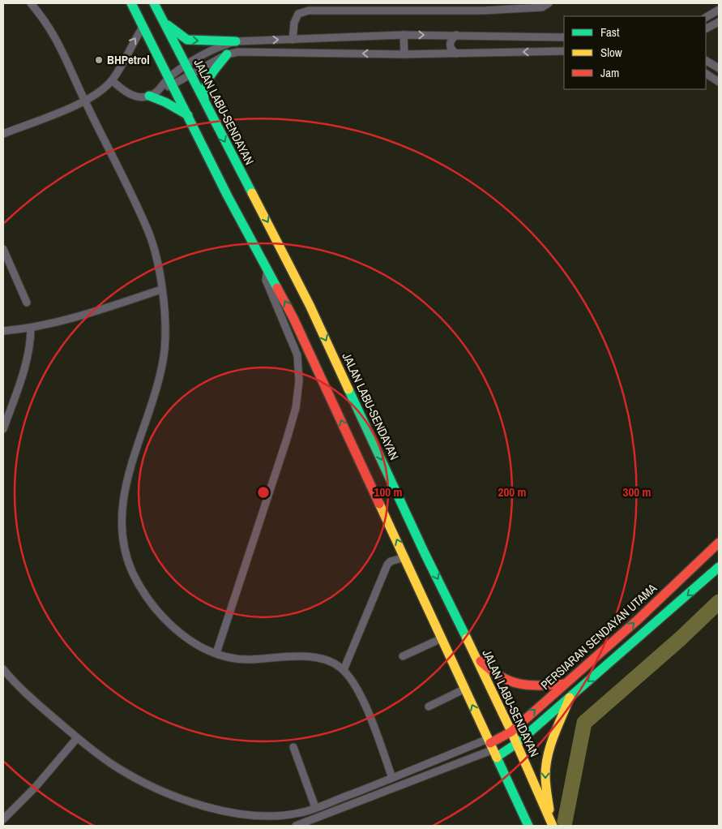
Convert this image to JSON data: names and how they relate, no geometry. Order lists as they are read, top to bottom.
{
  "streets": {
    "main road": ["JALAN LABU-SENDAYAN", "PERSIARAN SENDAYAN UTAMA"]
  },
  "crossings": [
    ["JALAN LABU-SENDAYAN", "PERSIARAN SENDAYAN UTAMA"]
  ],
  "places": ["BHPetrol"],
  "legend": ["Fast", "Slow", "Jam"],
  "rings": ["100 m", "200 m", "300 m"]
}
